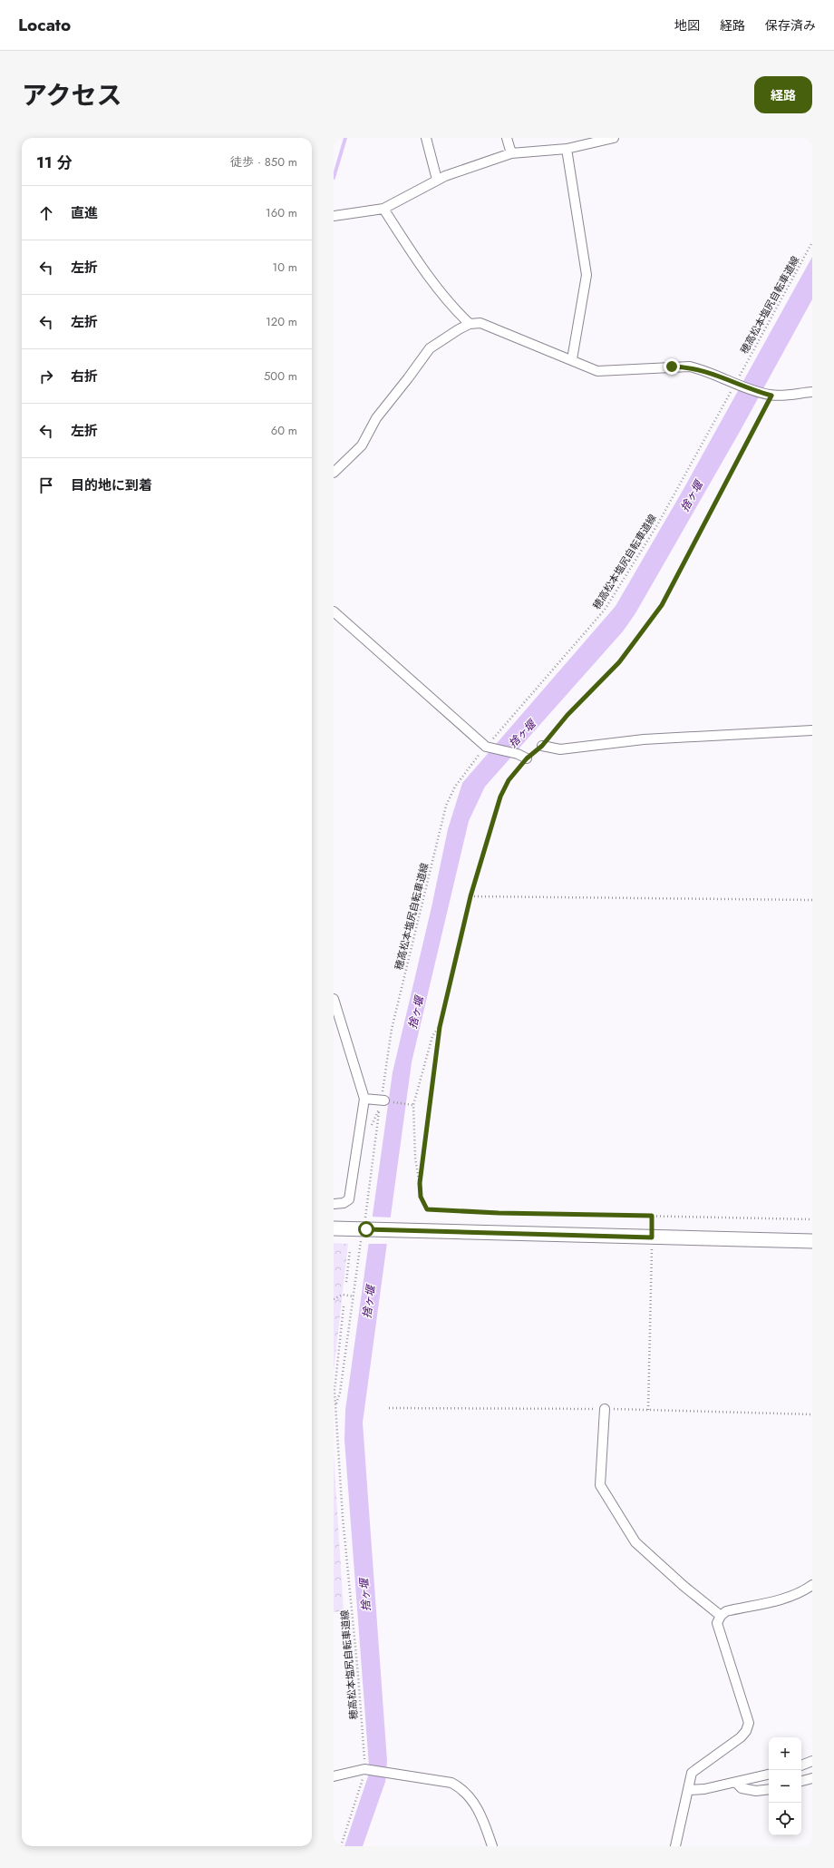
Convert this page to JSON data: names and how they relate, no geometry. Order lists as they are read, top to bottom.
{
  "streets": {
    "path": ["穂高松本塩尻自転車道線"]
  },
  "water": ["捨ヶ堰"],
  "page": {
    "header": "Locato",
    "nav": ["地図", "経路", "保存済み"],
    "title": "アクセス",
    "buttons": "経路",
    "heading": ["11 分", "徒歩 · 850 m"],
    "list": [
      ["直進", "160 m"],
      ["左折", "10 m"],
      ["左折", "120 m"],
      ["右折", "500 m"],
      ["左折", "60 m"],
      "目的地に到着"
    ],
    "map_buttons": ["+", "−"]
  }
}
